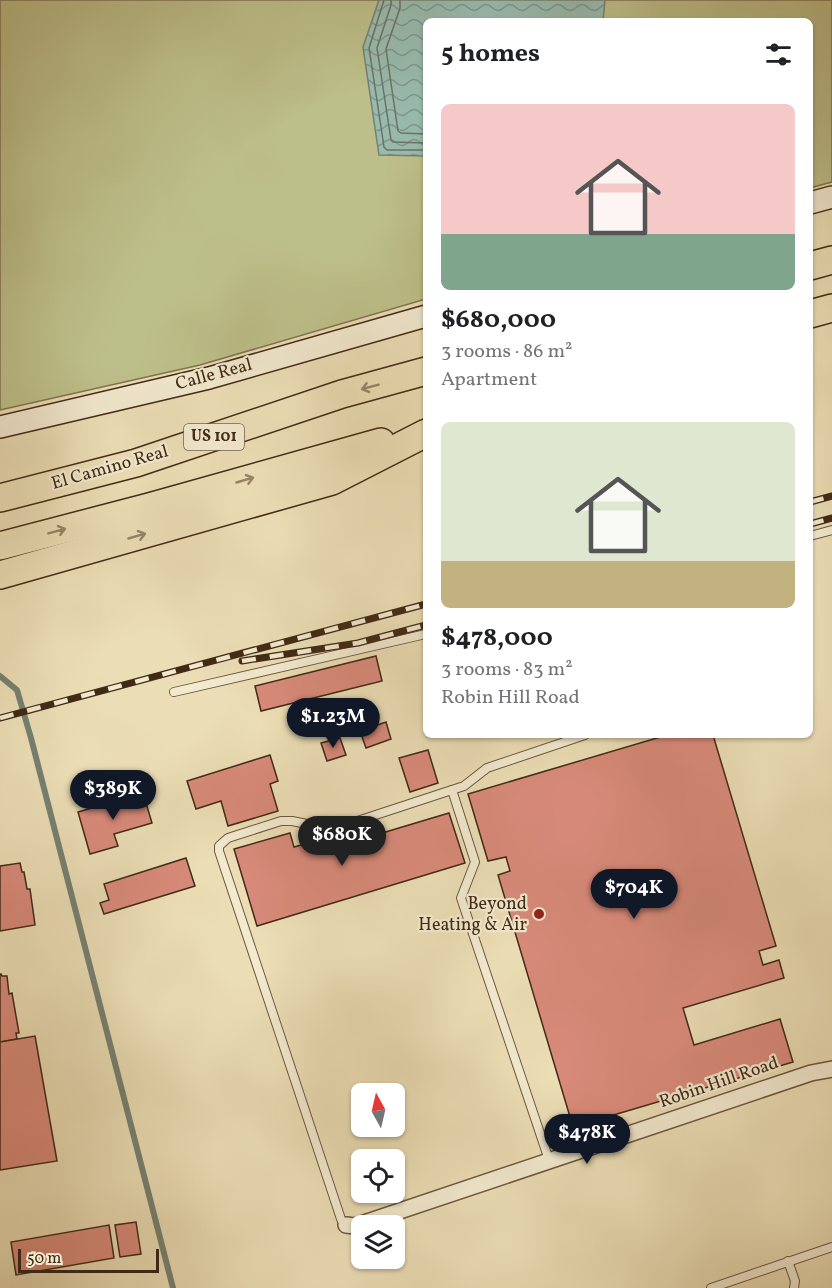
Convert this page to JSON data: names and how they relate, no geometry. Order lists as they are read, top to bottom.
{
  "streets": {
    "highway": ["US 101", "El Camino Real"],
    "main road": ["Calle Real"],
    "street": ["Robin Hill Road"]
  },
  "places": ["Beyond Heating & Air"],
  "scale_bar": "50 m",
  "north": "top",
  "page": {
    "heading": "5 homes",
    "list": [
      {
        "name": "$680,000",
        "note": "3 rooms · 86 m² · Apartment"
      },
      {
        "name": "$478,000",
        "note": "3 rooms · 83 m² · Robin Hill Road"
      }
    ],
    "price": [
      "$1.23M",
      "$389K",
      "$680K",
      "$704K",
      "$478K"
    ],
    "scale": "50 m"
  }
}
